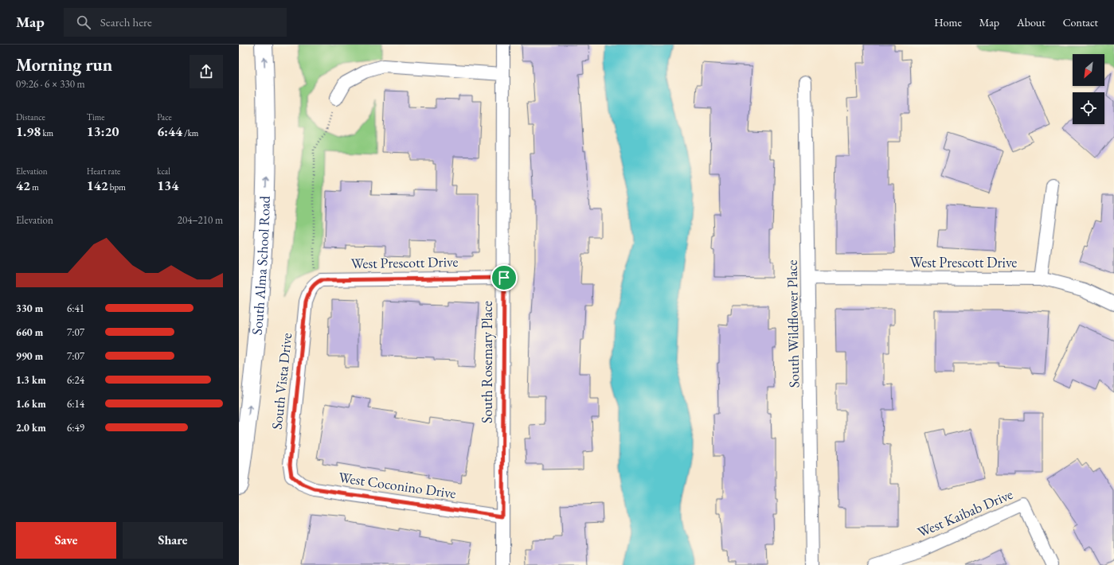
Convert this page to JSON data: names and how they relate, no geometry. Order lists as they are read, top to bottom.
{
  "streets": {
    "main road": ["South Alma School Road"],
    "street": [
      "West Prescott Drive",
      "South Wildflower Place",
      "South Rosemary Place",
      "South Vista Drive",
      "West Coconino Drive",
      "West Kaibab Drive"
    ]
  },
  "crossings": [
    ["West Prescott Drive", "South Wildflower Place"],
    ["West Prescott Drive", "South Rosemary Place"],
    ["West Prescott Drive", "South Vista Drive"],
    ["South Rosemary Place", "West Coconino Drive"],
    ["South Vista Drive", "West Coconino Drive"]
  ],
  "one_way": ["South Alma School Road"],
  "north": "bottom left",
  "page": {
    "header": "Map",
    "search": "Search here",
    "nav": [
      "Home",
      "Map",
      "About",
      "Contact"
    ],
    "heading": ["Morning run", "09:26 · 6 × 330 m"],
    "stats": [
      ["Distance", "1.98 km"],
      ["Time", "13:20"],
      ["Pace", "6:44 /km"],
      ["Elevation", "42 m"],
      ["Heart rate", "142 bpm"],
      ["kcal", "134"]
    ],
    "chart": ["Elevation", "204–210 m"],
    "list": [
      {
        "name": "330 m",
        "note": "6:41"
      },
      {
        "name": "660 m",
        "note": "7:07"
      },
      {
        "name": "990 m",
        "note": "7:07"
      },
      {
        "name": "1.3 km",
        "note": "6:24"
      },
      {
        "name": "1.6 km",
        "note": "6:14"
      },
      {
        "name": "2.0 km",
        "note": "6:49"
      }
    ],
    "buttons": ["Save", "Share"]
  }
}
